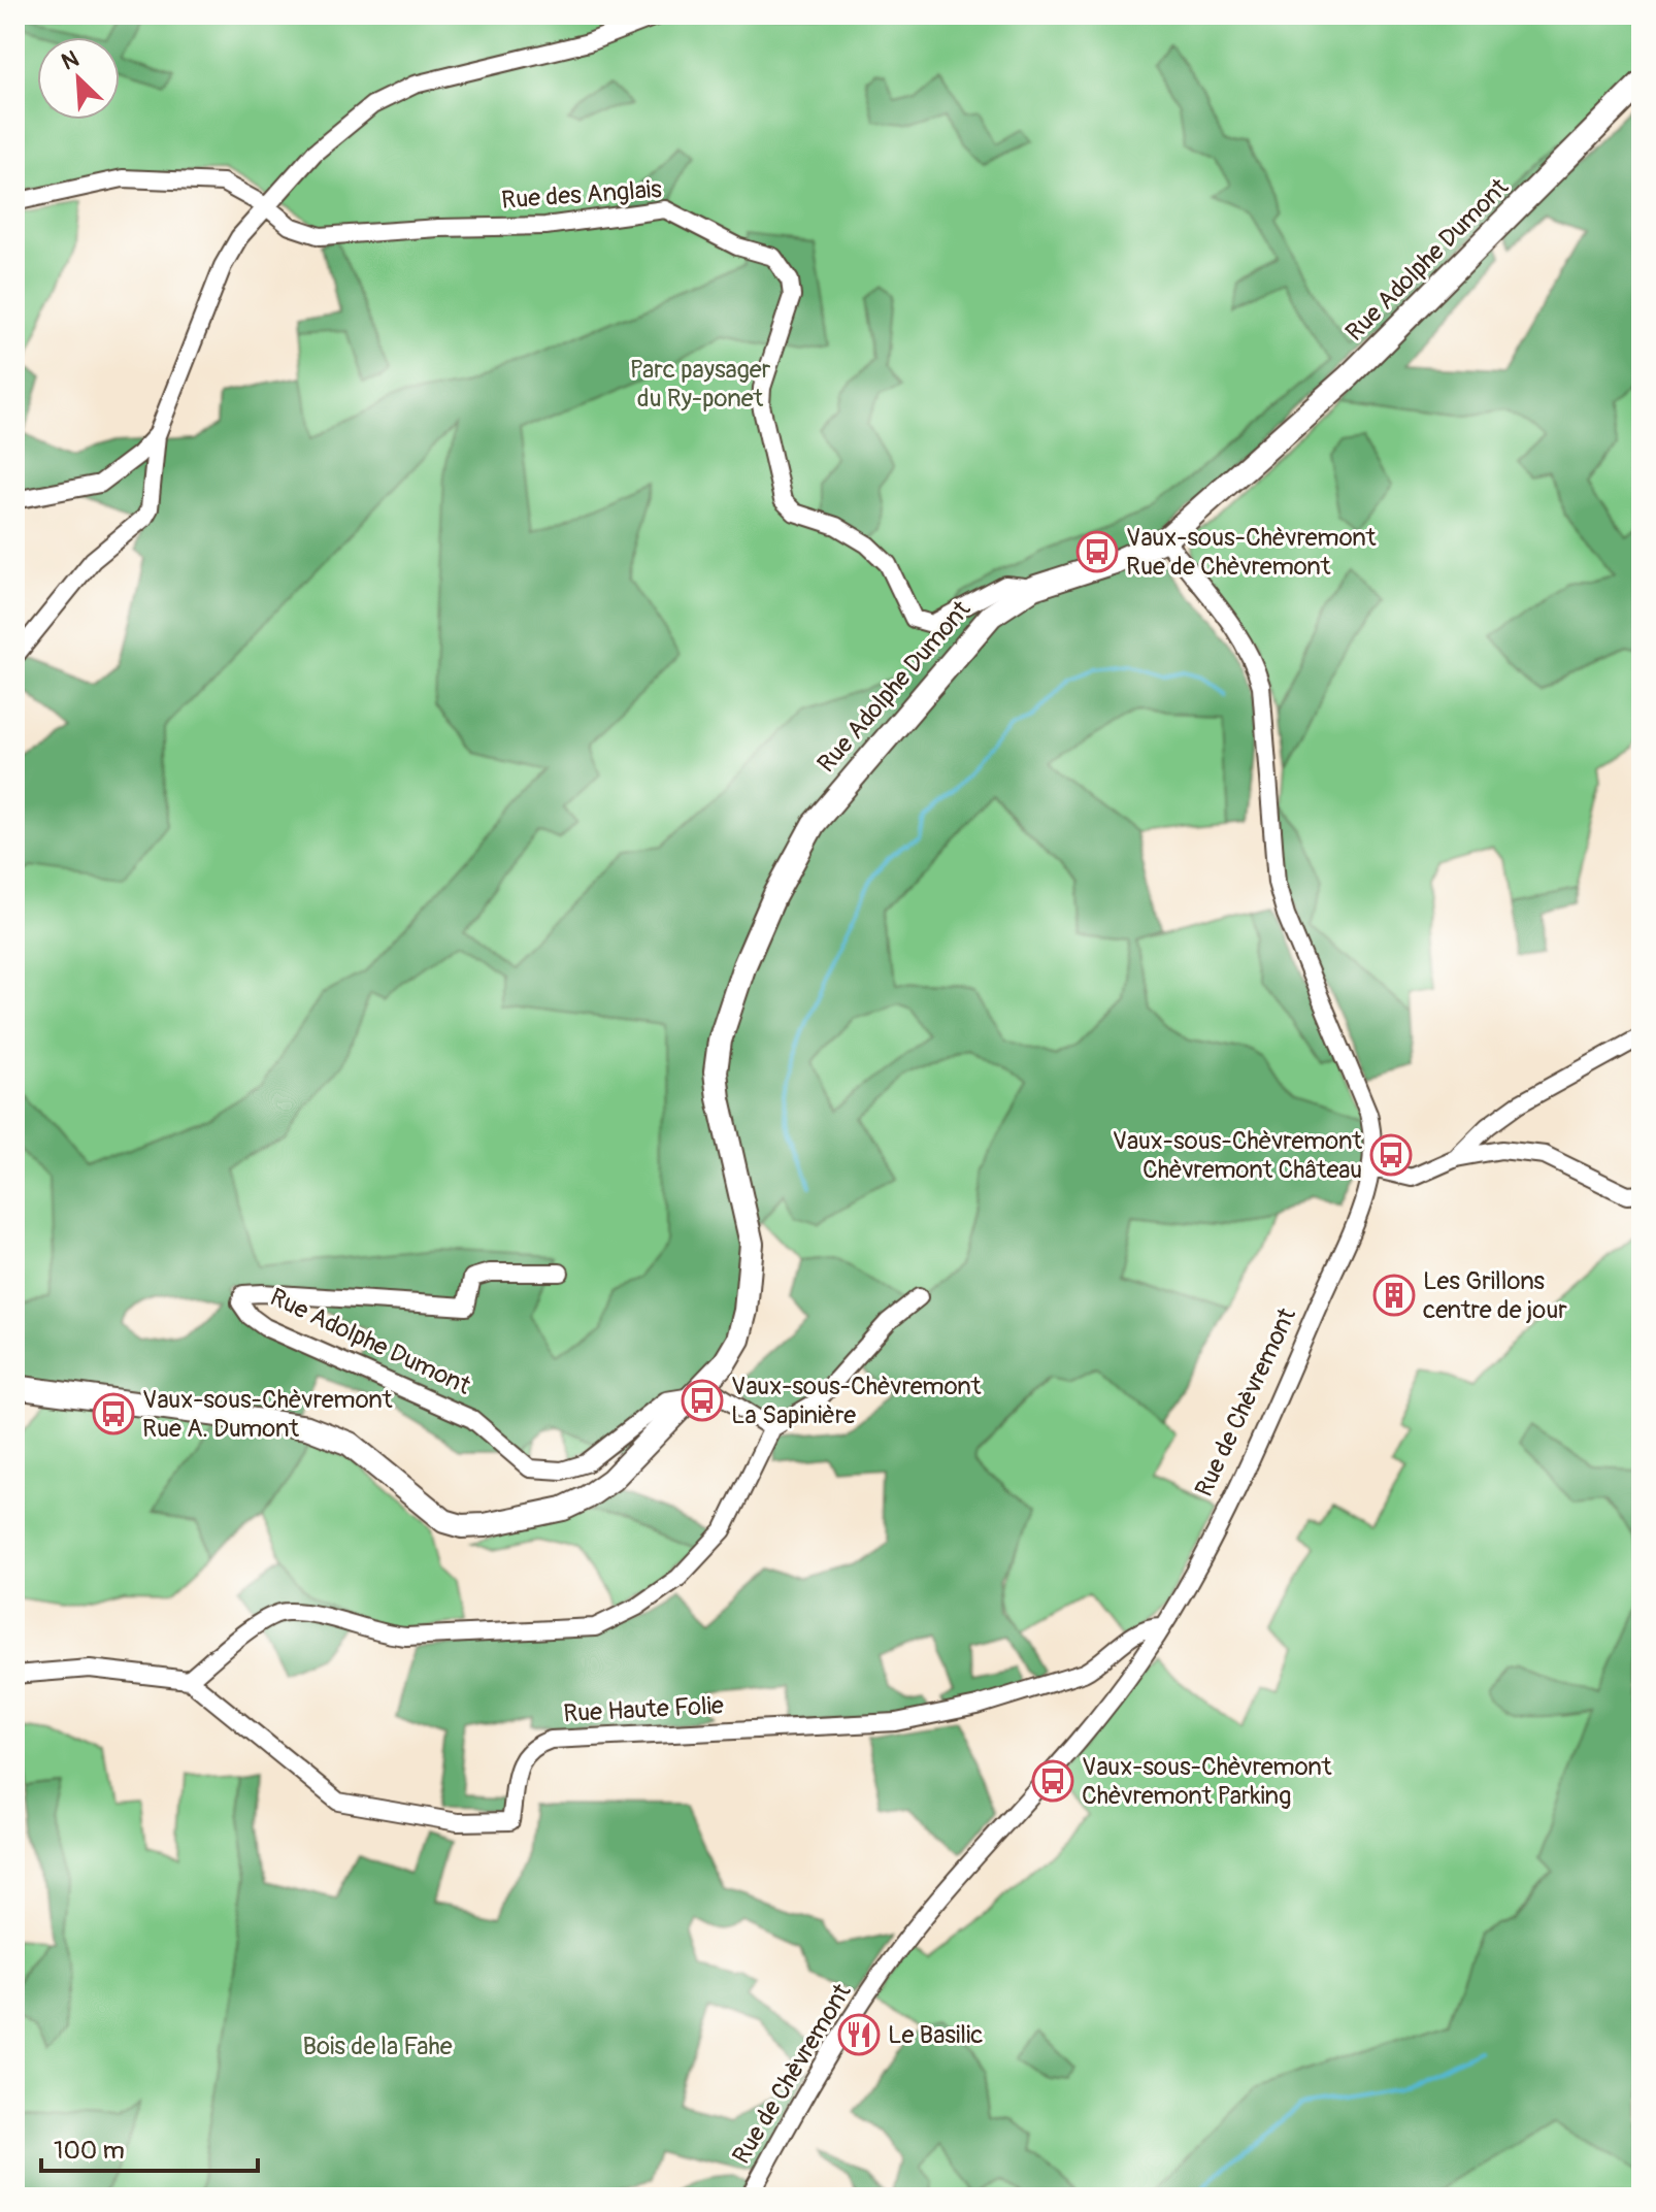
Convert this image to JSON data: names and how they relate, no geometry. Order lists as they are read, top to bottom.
{
  "streets": {
    "main road": ["Rue Adolphe Dumont"],
    "street": ["Rue des Anglais", "Rue de Chèvremont", "Rue Haute Folie"]
  },
  "crossings": [
    ["Rue des Anglais", "Rue Adolphe Dumont"],
    ["Rue Adolphe Dumont", "Rue de Chèvremont"],
    ["Rue de Chèvremont", "Rue Haute Folie"]
  ],
  "parks": ["Parc paysager du Ry-ponet", "Bois de la Fahe"],
  "places": {
    "bus stop": [
      "Vaux-sous-Chèvremont Rue de Chèvremont",
      "Vaux-sous-Chèvremont Chèvremont Château",
      "Vaux-sous-Chèvremont La Sapinière",
      "Vaux-sous-Chèvremont Rue A. Dumont",
      "Vaux-sous-Chèvremont Chèvremont Parking"
    ],
    "building": ["Les Grillons centre de jour"],
    "restaurant": ["Le Basilic"]
  },
  "scale_bar": "100 m",
  "north": "top left"
}
